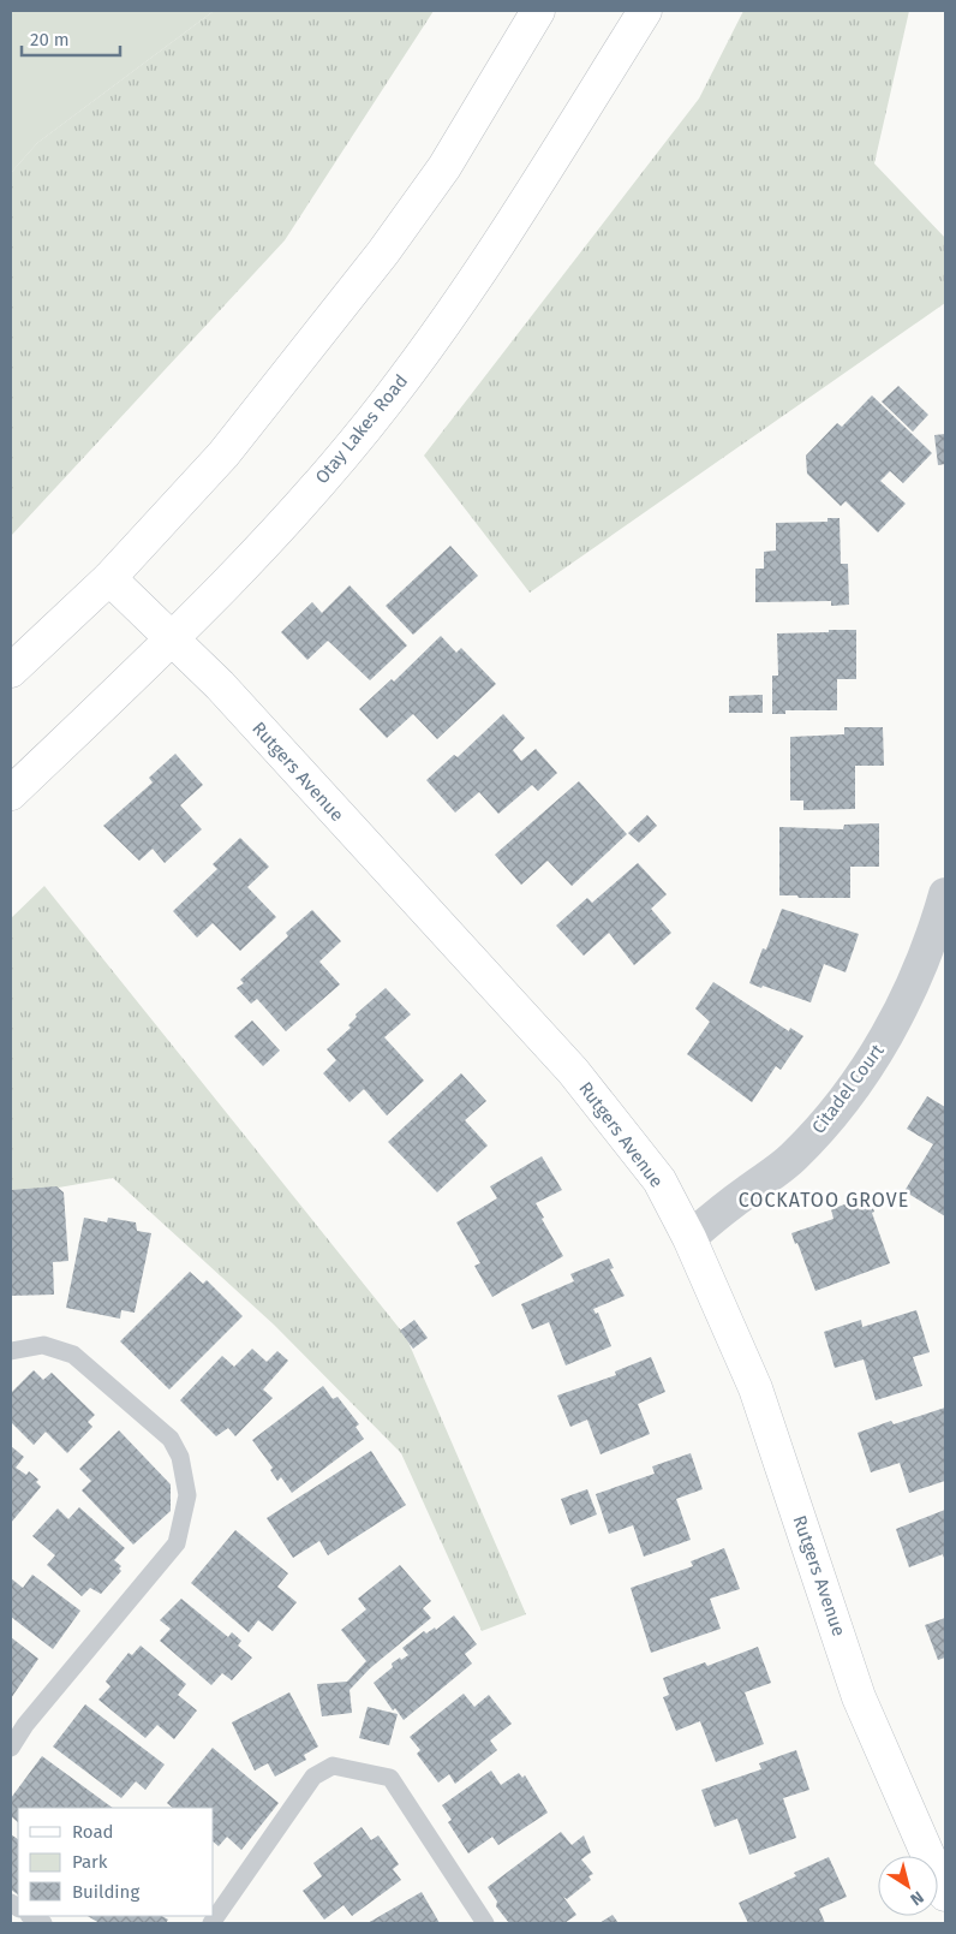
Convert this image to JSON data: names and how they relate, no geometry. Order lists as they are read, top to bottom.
{
  "streets": {
    "main road": ["Otay Lakes Road", "Rutgers Avenue"],
    "street": ["Citadel Court"]
  },
  "crossings": [
    ["Otay Lakes Road", "Rutgers Avenue"],
    ["Rutgers Avenue", "Citadel Court"]
  ],
  "districts": ["COCKATOO GROVE"],
  "legend": ["Road", "Park", "Building"],
  "scale_bar": "20 m",
  "north": "bottom right"
}
